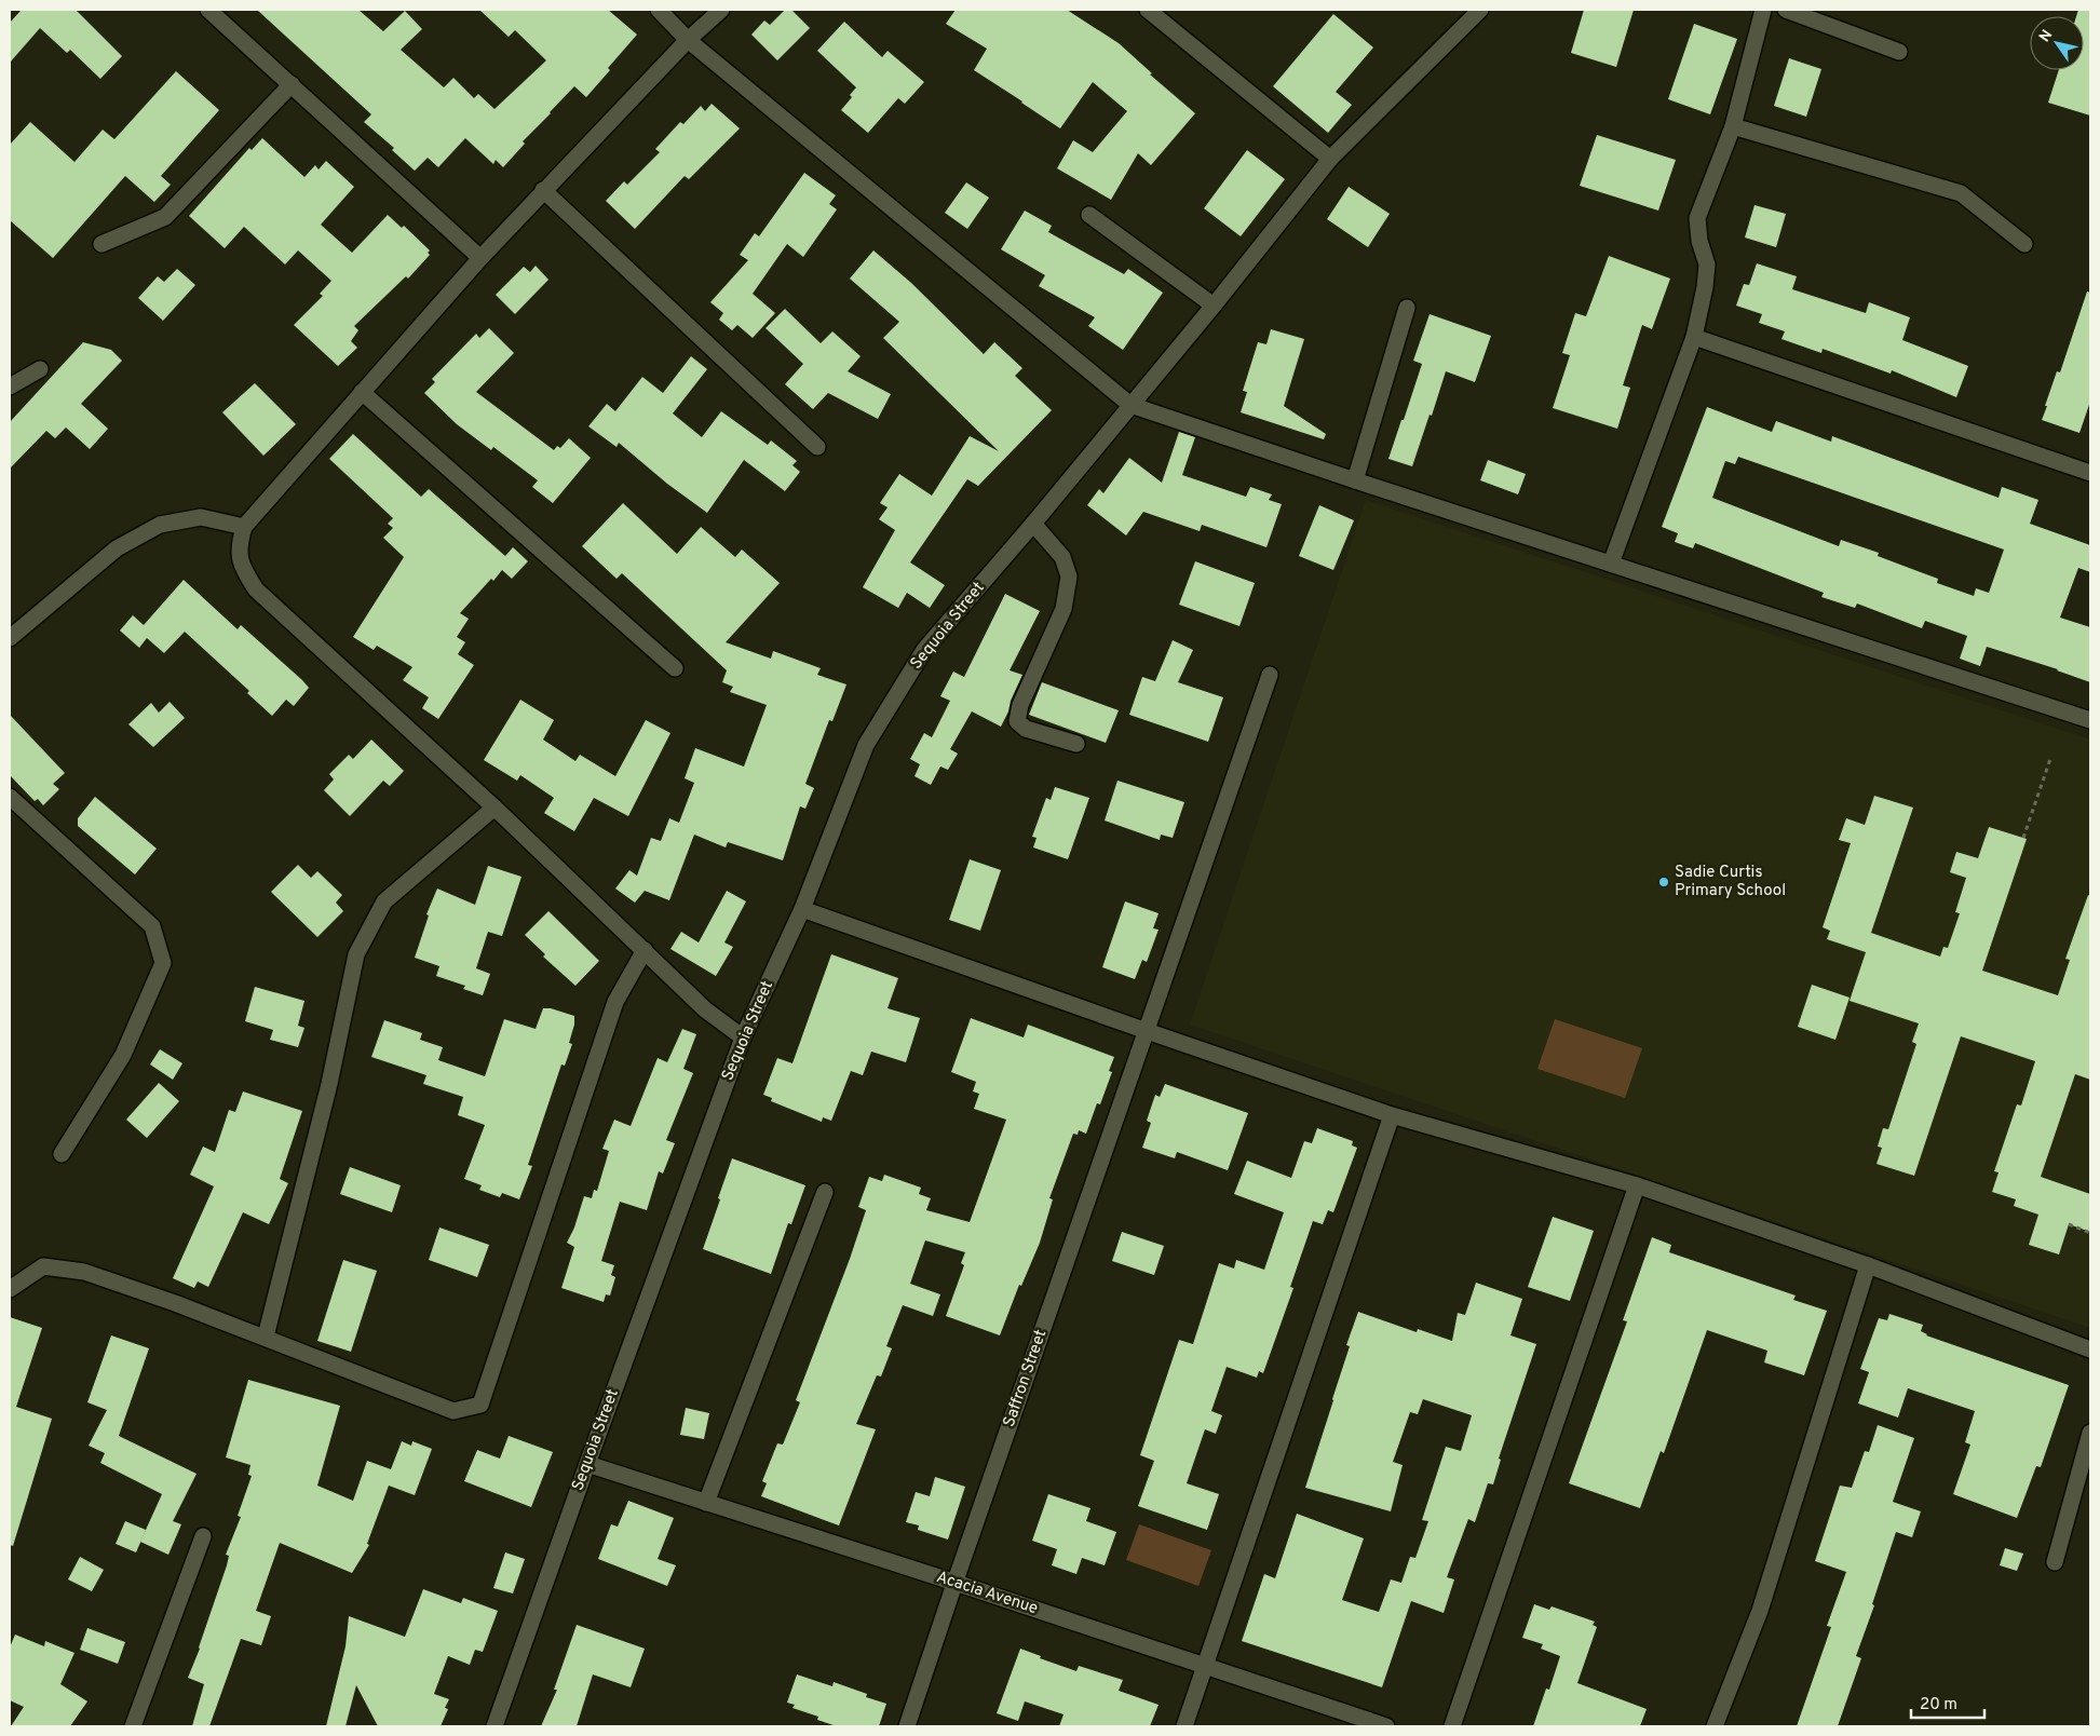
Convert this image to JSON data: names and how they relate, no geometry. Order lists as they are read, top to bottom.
{
  "streets": {
    "street": ["Sequoia Street", "Saffron Street", "Acacia Avenue"]
  },
  "crossings": [
    ["Sequoia Street", "Acacia Avenue"],
    ["Saffron Street", "Acacia Avenue"]
  ],
  "places": ["Sadie Curtis Primary School"],
  "scale_bar": "20 m",
  "north": "top left"
}
